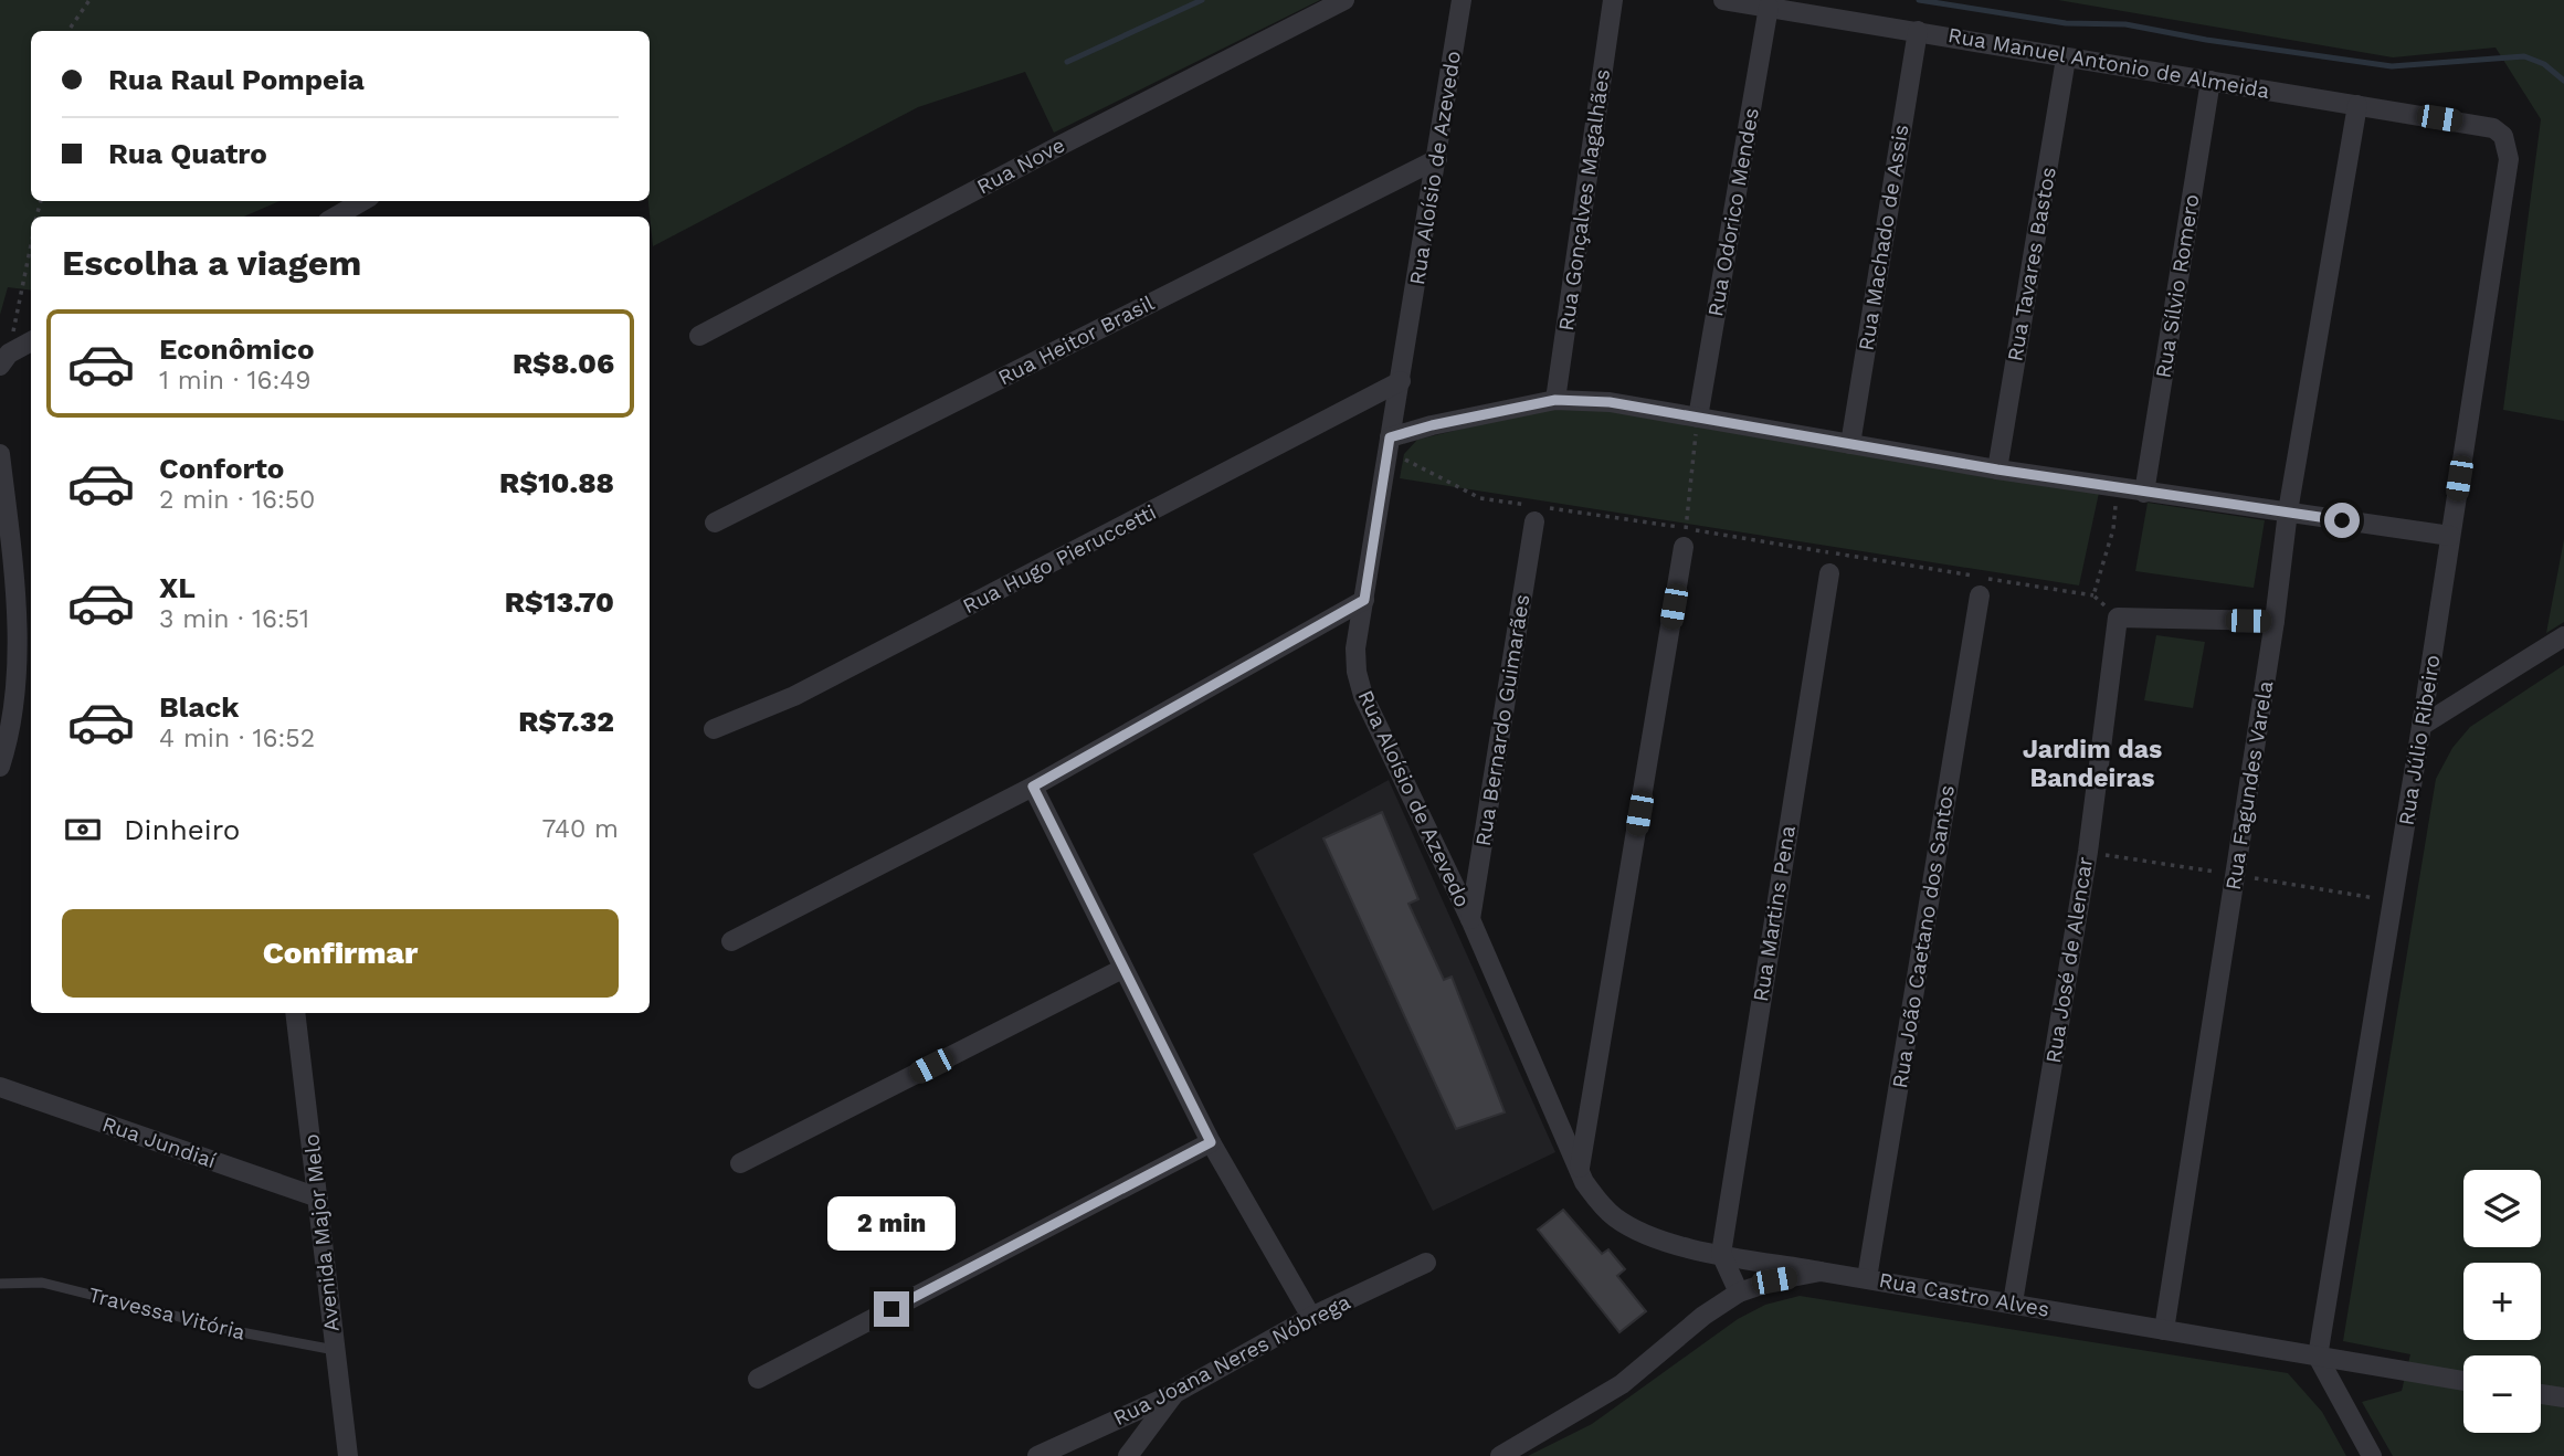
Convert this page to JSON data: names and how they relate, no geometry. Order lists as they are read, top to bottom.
{
  "streets": {
    "street": [
      "Rua Manuel Antonio de Almeida",
      "Rua Nove",
      "Rua Aloísio de Azevedo",
      "Rua Gonçalves Magalhães",
      "Rua Odorico Mendes",
      "Rua Machado de Assis",
      "Rua Tavares Bastos",
      "Rua Sílvio Romero",
      "Rua Heitor Brasil",
      "Rua Hugo Pieruccetti",
      "Rua Bernardo Guimarães",
      "Rua Júlio Ribeiro",
      "Rua Fagundes Varela",
      "Rua Martins Pena",
      "Rua João Caetano dos Santos",
      "Rua José de Alencar",
      "Rua Jundiaí",
      "Avenida Major Melo",
      "Rua Castro Alves",
      "Rua Joana Neres Nóbrega"
    ],
    "lane": ["Travessa Vitória"]
  },
  "crossings": [
    ["Rua Manuel Antonio de Almeida", "Rua Odorico Mendes"],
    ["Rua Manuel Antonio de Almeida", "Rua Machado de Assis"],
    ["Rua Manuel Antonio de Almeida", "Rua Tavares Bastos"],
    ["Rua Manuel Antonio de Almeida", "Rua Sílvio Romero"],
    ["Rua Manuel Antonio de Almeida", "Rua Júlio Ribeiro"],
    ["Rua Manuel Antonio de Almeida", "Rua Fagundes Varela"],
    ["Rua Aloísio de Azevedo", "Rua Heitor Brasil"],
    ["Rua Aloísio de Azevedo", "Rua Hugo Pieruccetti"],
    ["Rua Aloísio de Azevedo", "Rua Bernardo Guimarães"],
    ["Rua Aloísio de Azevedo", "Rua Martins Pena"],
    ["Rua Aloísio de Azevedo", "Rua Castro Alves"],
    ["Rua Júlio Ribeiro", "Rua Castro Alves"],
    ["Rua Fagundes Varela", "Rua Castro Alves"],
    ["Rua João Caetano dos Santos", "Rua Castro Alves"],
    ["Rua José de Alencar", "Rua Castro Alves"],
    ["Rua Jundiaí", "Avenida Major Melo"],
    ["Avenida Major Melo", "Travessa Vitória"]
  ],
  "districts": ["Jardim das Bandeiras"],
  "page": {
    "banner": ["Rua Raul Pompeia", "Rua Quatro"],
    "heading": "Escolha a viagem",
    "list": [
      {
        "name": "Econômico",
        "note": "1 min · 16:49",
        "value": "R$8.06"
      },
      {
        "name": "Conforto",
        "note": "2 min · 16:50",
        "value": "R$10.88"
      },
      {
        "name": "XL",
        "note": "3 min · 16:51",
        "value": "R$13.70"
      },
      {
        "name": "Black",
        "note": "4 min · 16:52",
        "value": "R$7.32"
      }
    ],
    "pay": ["Dinheiro", "740 m"],
    "buttons": "Confirmar",
    "map_buttons": ["+", "−"],
    "bubble": "2 min"
  }
}
